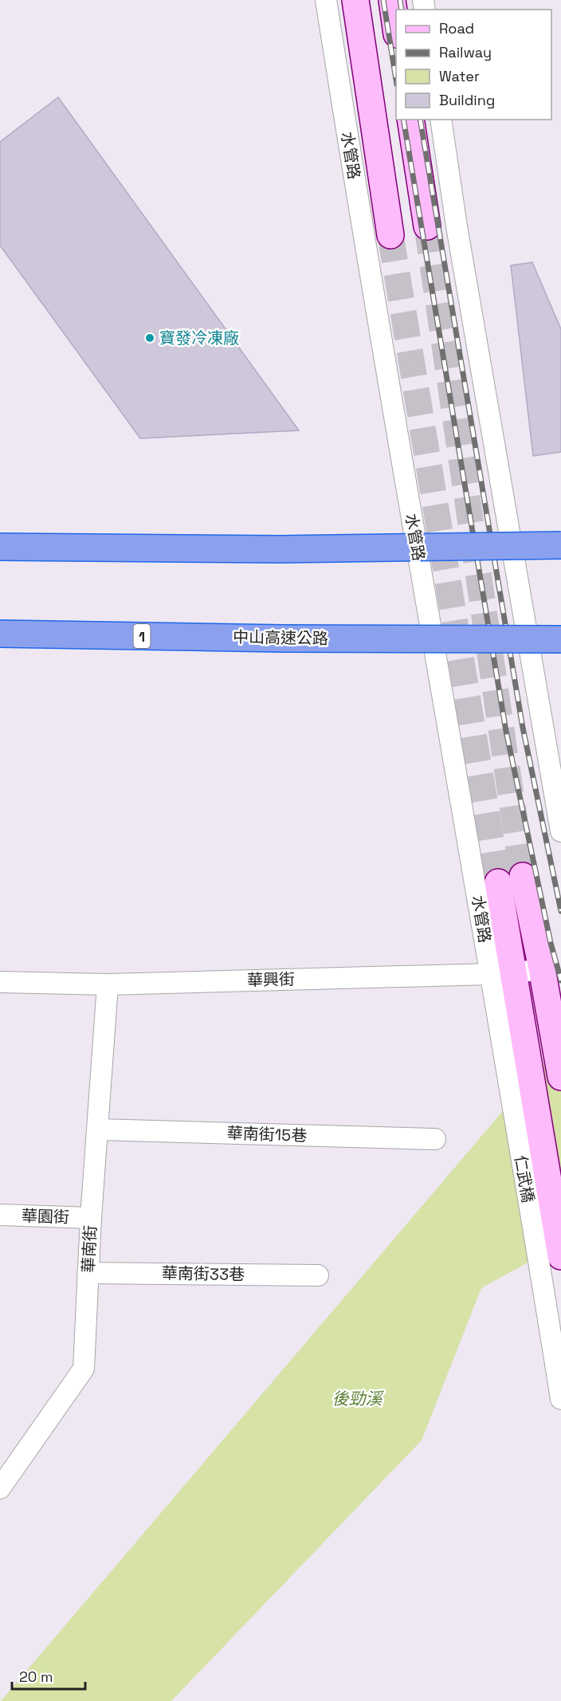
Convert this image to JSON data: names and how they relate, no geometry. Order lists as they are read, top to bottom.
{
  "streets": {
    "highway": ["1", "中山高速公路"],
    "street": [
      "水管路",
      "華興街",
      "華南街15巷",
      "仁武橋",
      "華園街",
      "華南街",
      "華南街33巷"
    ]
  },
  "crossings": [
    ["水管路", "華興街"],
    ["水管路", "仁武橋"],
    ["華興街", "華南街"],
    ["華南街15巷", "華南街"],
    ["華園街", "華南街"],
    ["華南街", "華南街33巷"]
  ],
  "water": ["後勁溪"],
  "places": ["寶發冷凍廠"],
  "legend": [
    "Road",
    "Railway",
    "Water",
    "Building"
  ],
  "scale_bar": "20 m"
}
